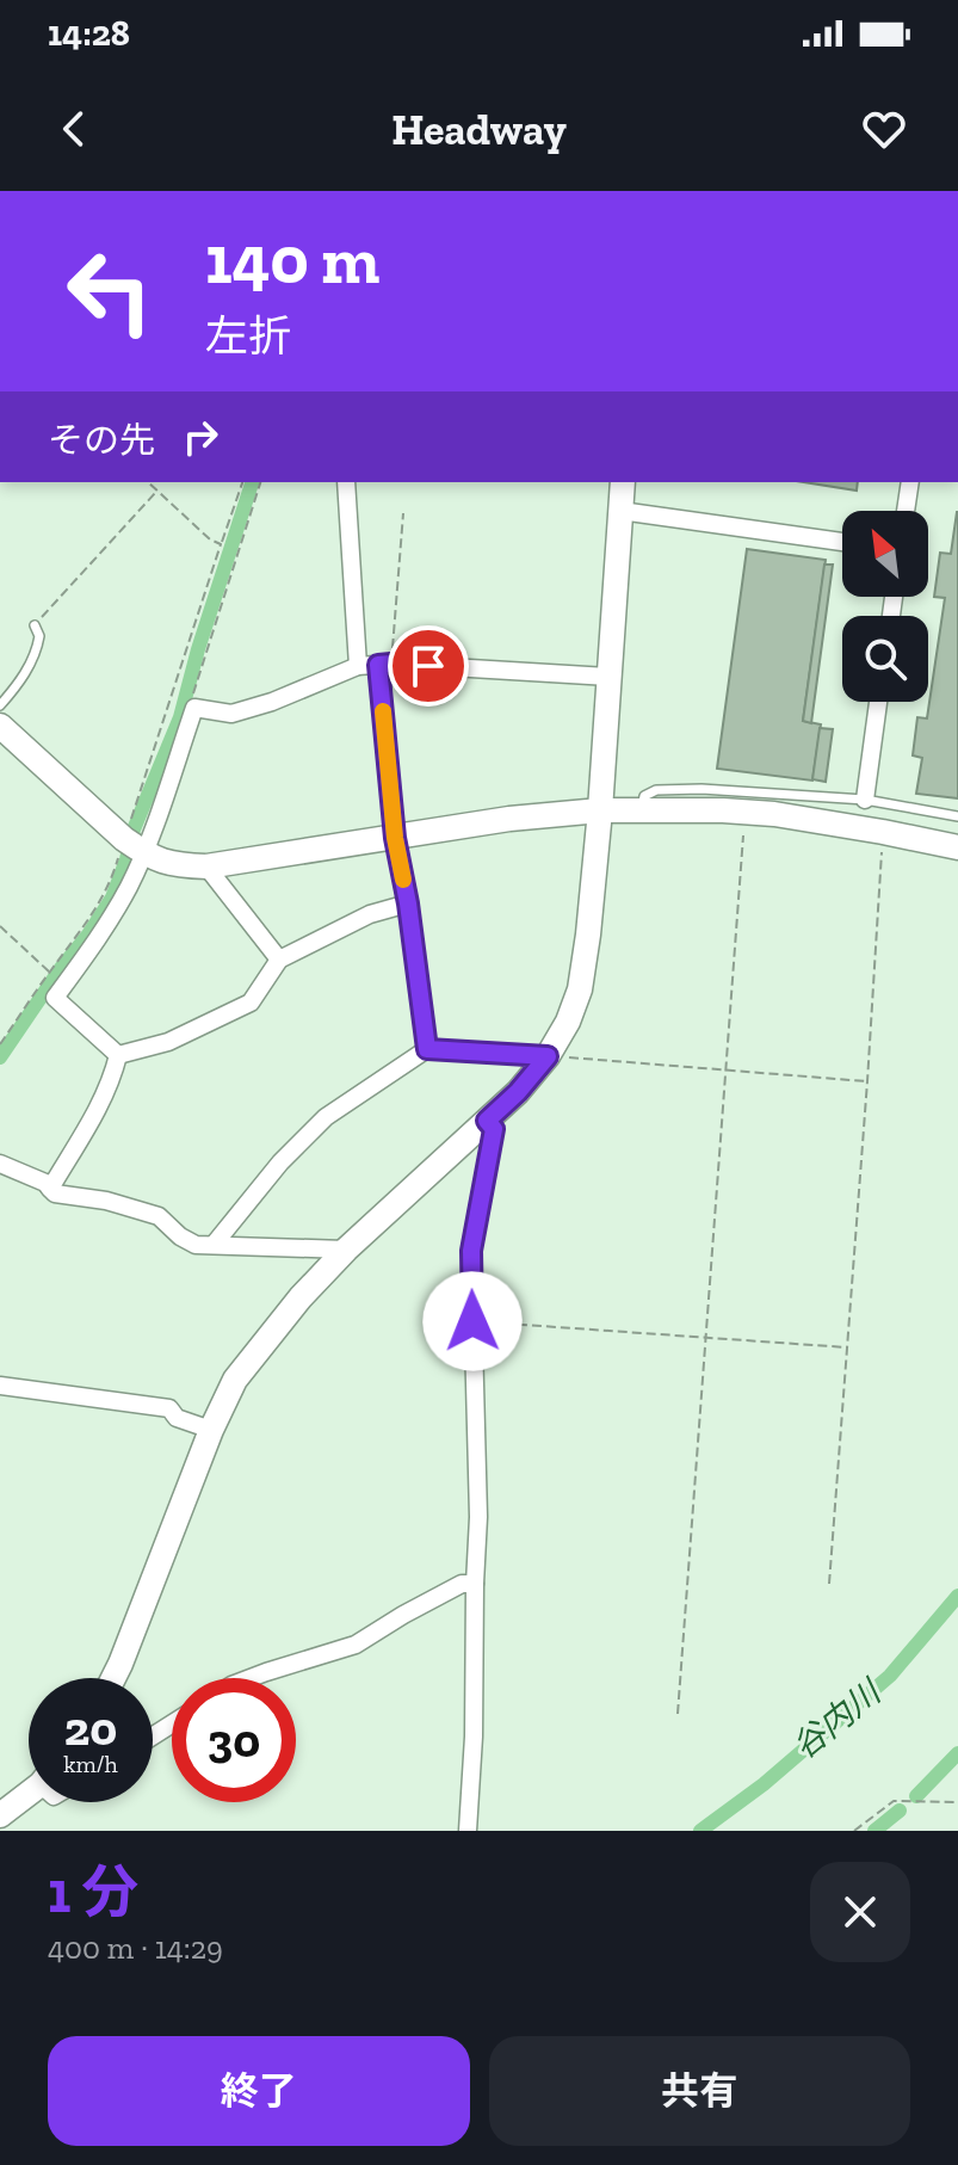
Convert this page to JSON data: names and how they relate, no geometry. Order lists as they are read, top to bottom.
{
  "water": ["谷内川"],
  "north": "top left",
  "page": {
    "status": "14:28",
    "header": "Headway",
    "turn": ["140 m", "左折"],
    "then": "その先",
    "speed": "20 km/h",
    "limit": "30",
    "heading": ["1 分", "400 m · 14:29"],
    "buttons": ["終了", "共有"]
  }
}
